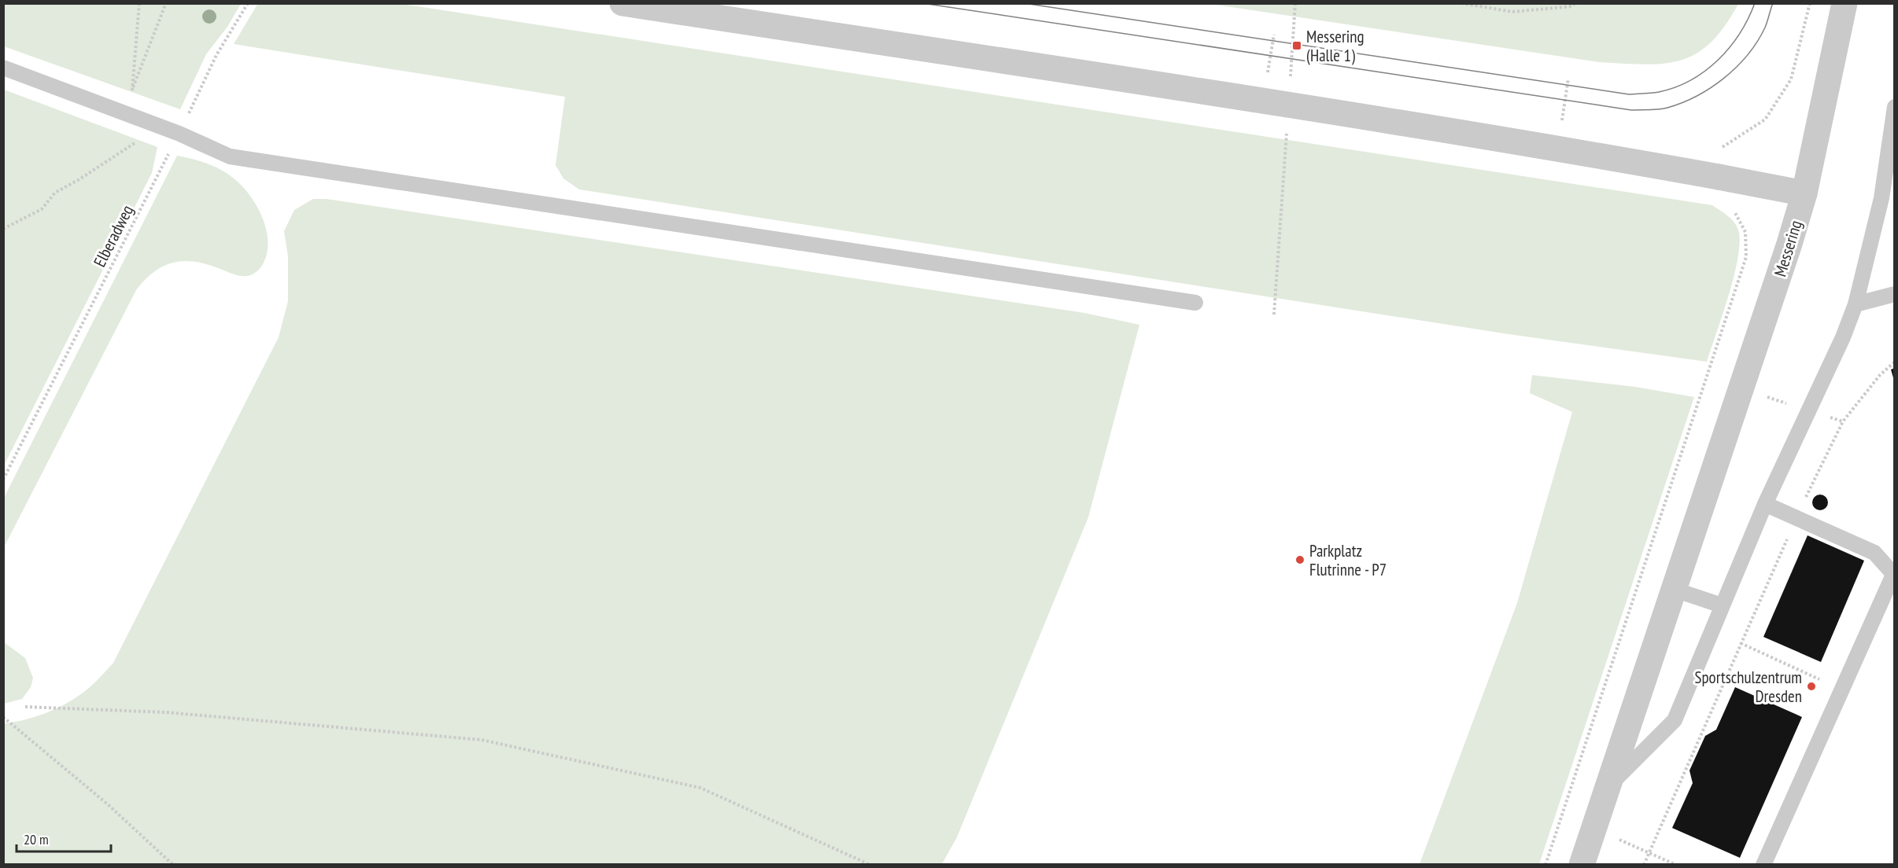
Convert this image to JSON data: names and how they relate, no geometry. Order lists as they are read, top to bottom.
{
  "streets": {
    "street": ["Messering"],
    "path": ["Elberadweg"]
  },
  "places": {
    "transit": ["Messering (Halle 1)"],
    "other": ["Parkplatz Flutrinne - P7", "Sportschulzentrum Dresden"]
  },
  "scale_bar": "20 m"
}
